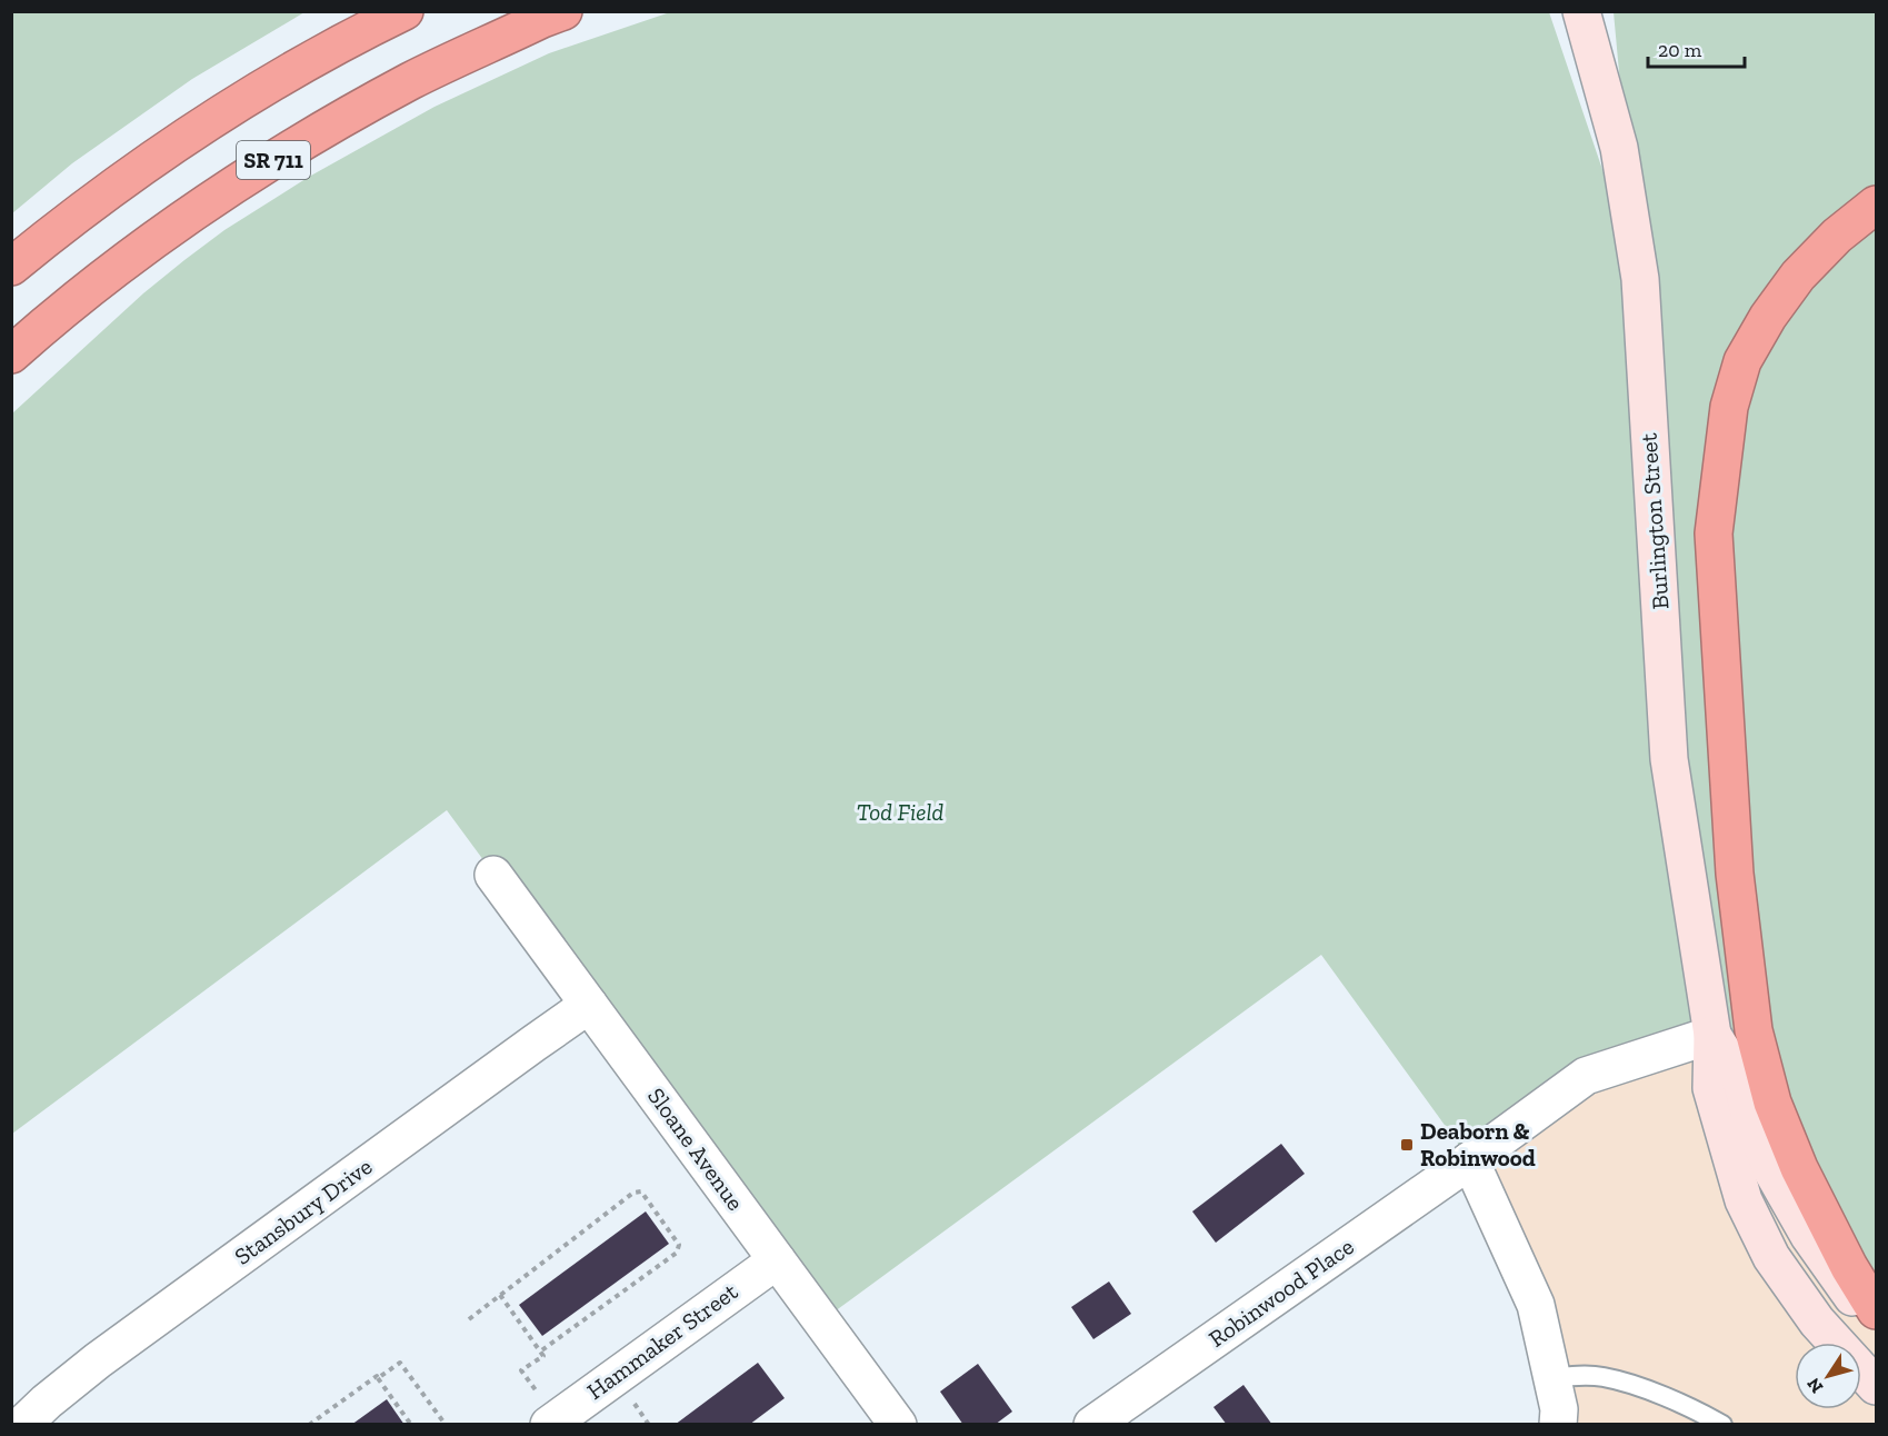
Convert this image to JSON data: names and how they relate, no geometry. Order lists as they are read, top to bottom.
{
  "streets": {
    "highway": ["SR 711"],
    "street": [
      "Burlington Street",
      "Sloane Avenue",
      "Stansbury Drive",
      "Robinwood Place",
      "Hammaker Street"
    ]
  },
  "crossings": [
    ["Burlington Street", "Robinwood Place"],
    ["Sloane Avenue", "Stansbury Drive"],
    ["Sloane Avenue", "Hammaker Street"]
  ],
  "parks": ["Tod Field"],
  "places": {
    "transit": ["Deaborn & Robinwood"]
  },
  "scale_bar": "20 m",
  "north": "bottom left"
}
